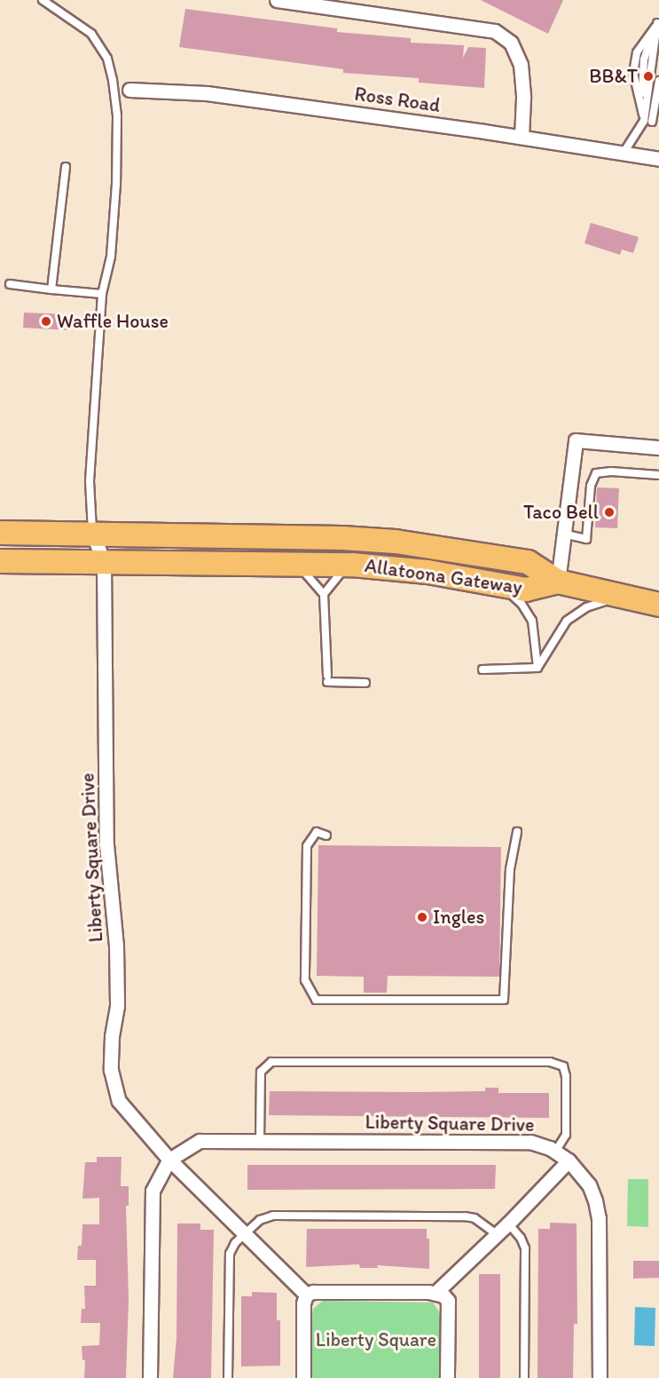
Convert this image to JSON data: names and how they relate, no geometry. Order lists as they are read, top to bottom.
{
  "streets": {
    "main road": ["Allatoona Gateway"],
    "street": ["Ross Road", "Liberty Square Drive"]
  },
  "crossings": [
    ["Allatoona Gateway", "Liberty Square Drive"]
  ],
  "parks": ["Liberty Square"],
  "places": [
    "BB&T",
    "Waffle House",
    "Taco Bell",
    "Ingles"
  ]
}
